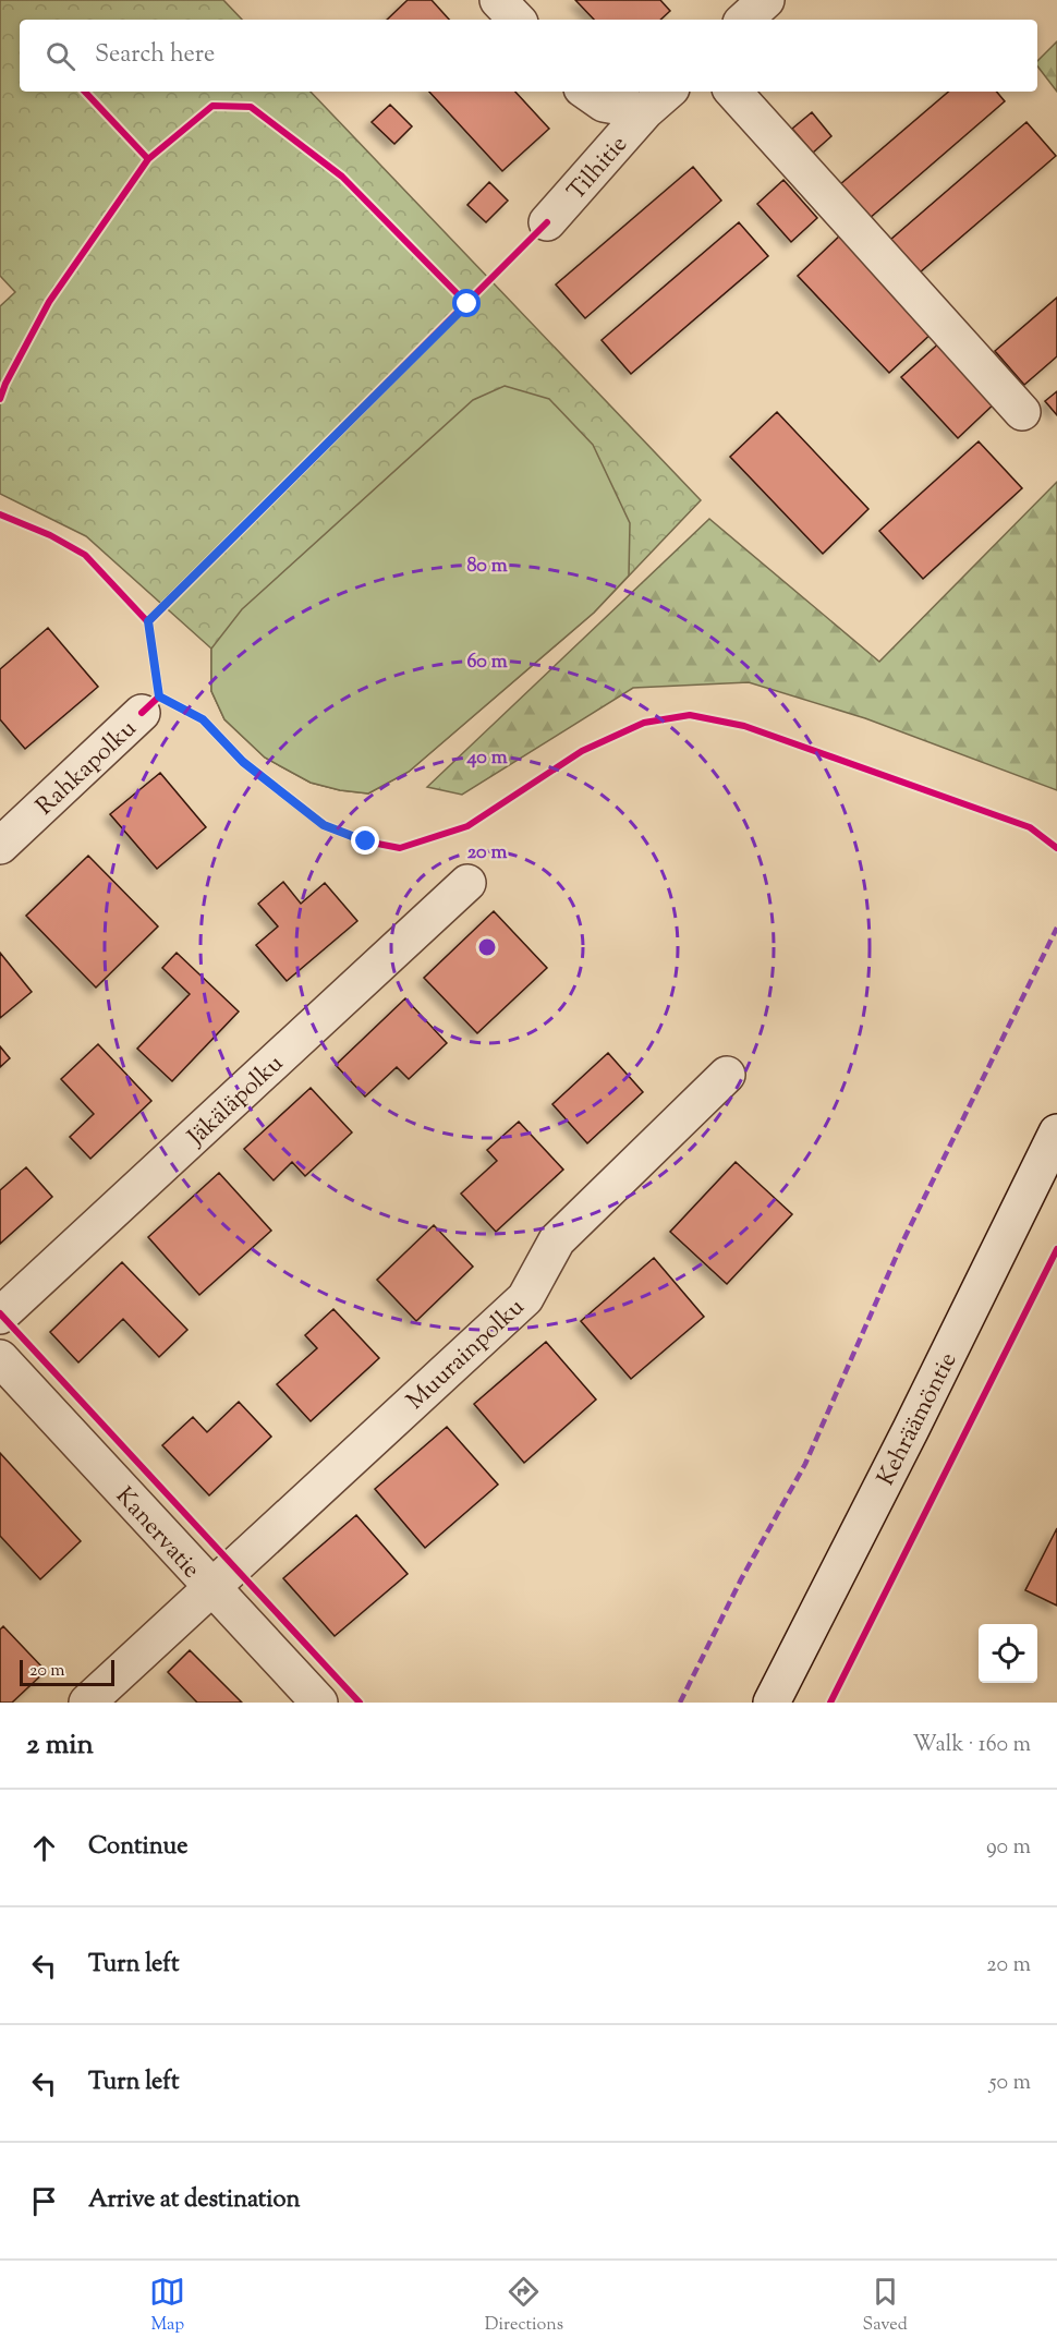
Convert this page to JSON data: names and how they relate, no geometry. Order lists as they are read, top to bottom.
{
  "streets": {
    "street": [
      "Tilhitie",
      "Rahkapolku",
      "Jäkäläpolku",
      "Muurainpolku",
      "Kehräämöntie",
      "Kanervatie"
    ]
  },
  "crossings": [
    ["Muurainpolku", "Kanervatie"]
  ],
  "scale_bar": "20 m",
  "page": {
    "search": "Search here",
    "scale": "20 m",
    "heading": ["2 min", "Walk · 160 m"],
    "list": [
      ["Continue", "90 m"],
      ["Turn left", "20 m"],
      ["Turn left", "50 m"],
      "Arrive at destination"
    ],
    "nav": ["Map", "Directions", "Saved"]
  },
  "rings": [
    "80 m",
    "60 m",
    "40 m",
    "20 m"
  ]
}
